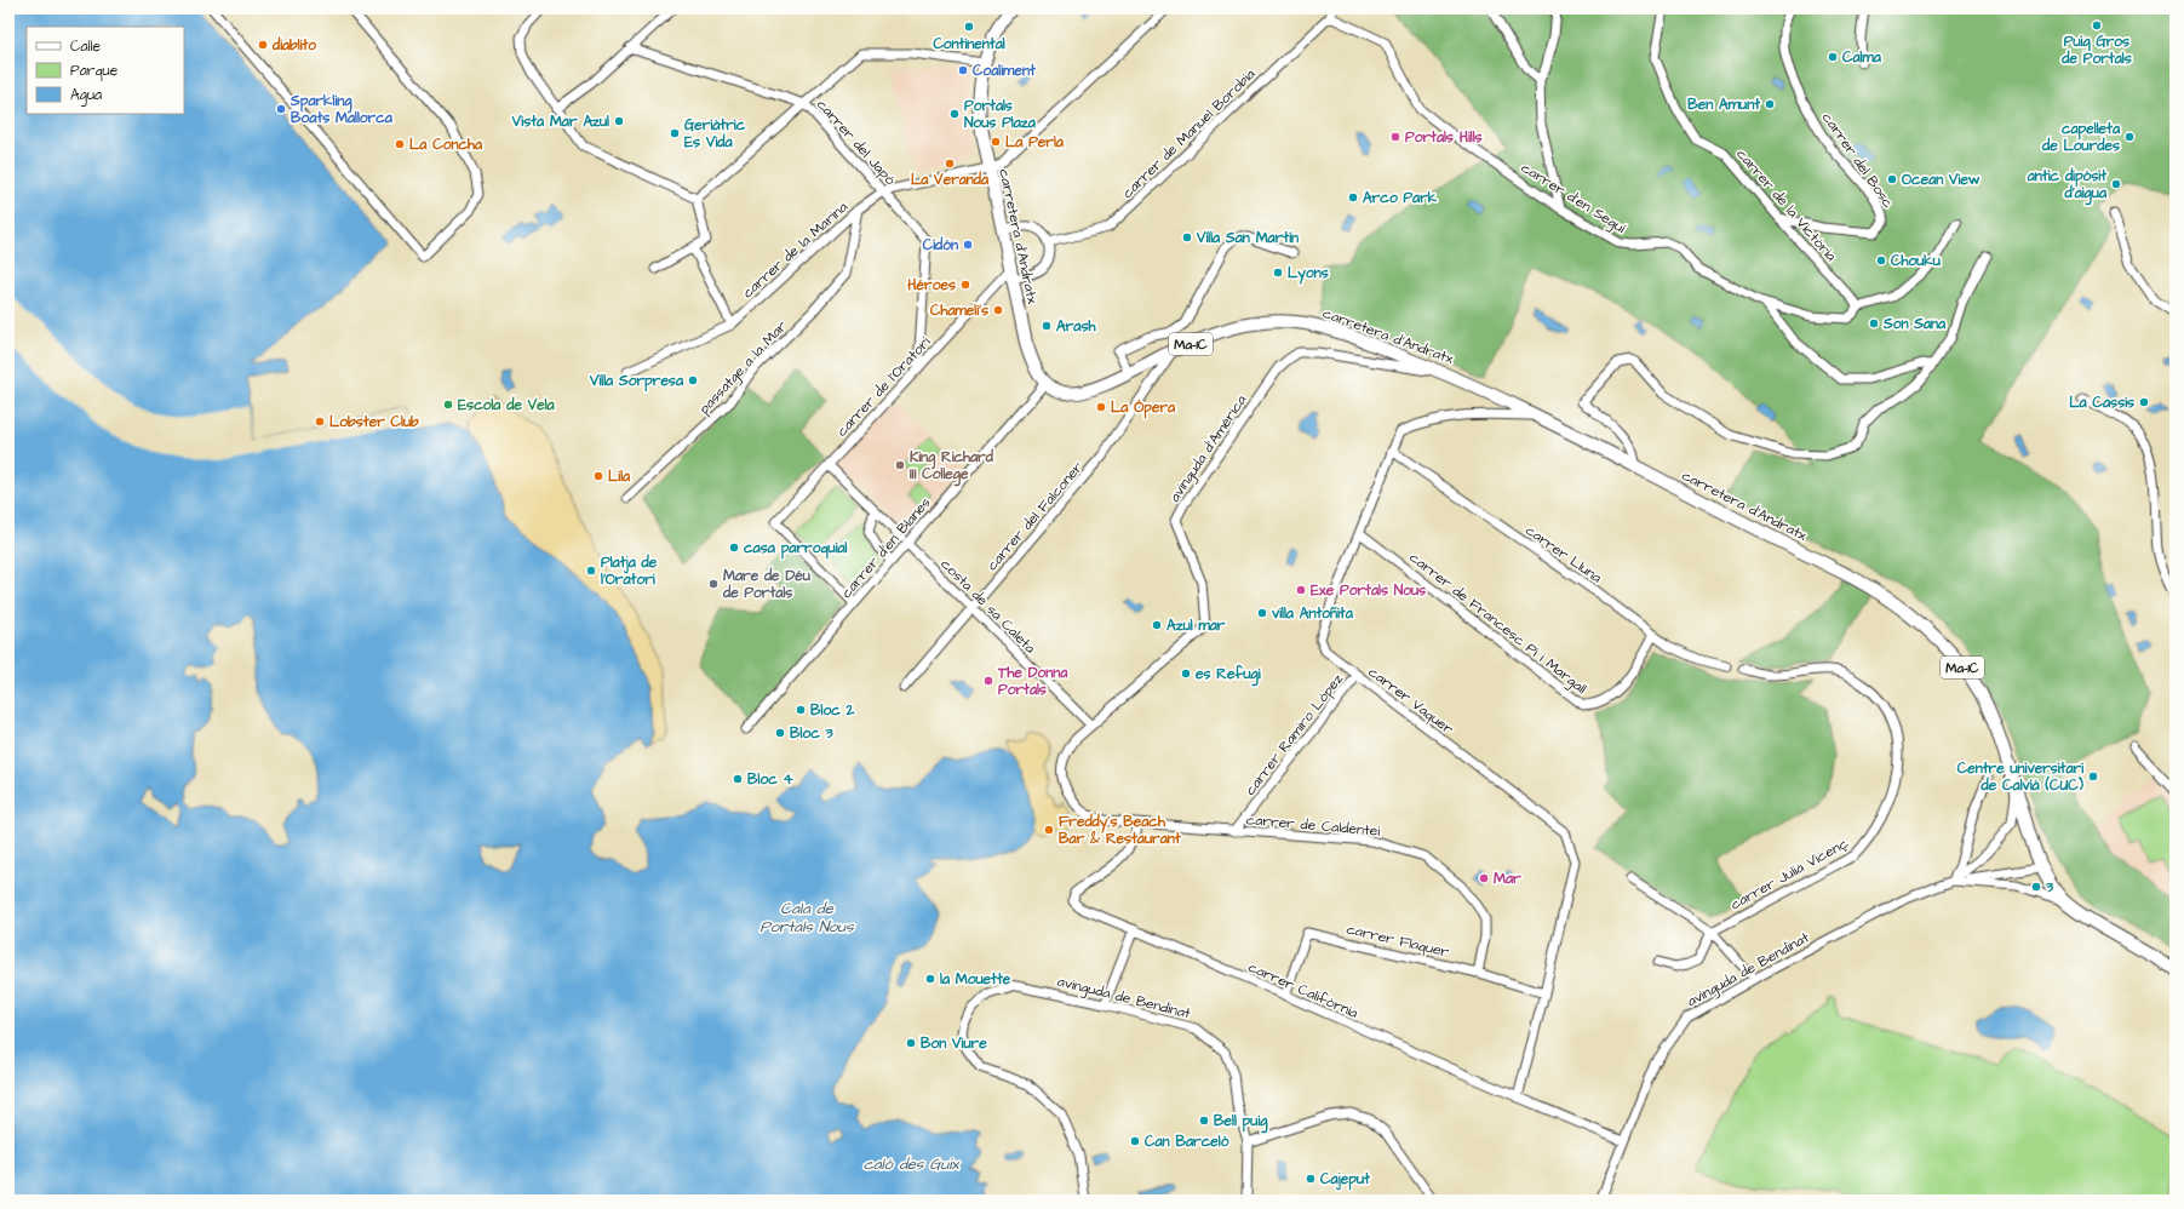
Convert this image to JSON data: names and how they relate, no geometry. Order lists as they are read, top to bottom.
{
  "streets": {
    "main road": ["carretera d'Andratx", "Ma-1C"],
    "street": [
      "carrer de Manuel Borobia",
      "carrer del Japó",
      "carrer del Bosc",
      "carrer d'en Seguí",
      "carrer de la Victòria",
      "carrer de la Marina",
      "passatge a la Mar",
      "carrer de l'Oratori",
      "avinguda d'Amèrica",
      "carrer del Falconer",
      "carrer d'en Blanes",
      "carrer Lluna",
      "costa de sa Caleta",
      "carrer de Francesc Pi i Margall",
      "carrer Vaquer",
      "carrer Ramiro López",
      "carrer de Caldentei",
      "carrer Julià Vicenç",
      "carrer Flaquer",
      "avinguda de Bendinat",
      "carrer Califòrnia"
    ]
  },
  "crossings": [
    ["carrer de Manuel Borobia", "carrer d'en Seguí"],
    ["carrer de Manuel Borobia", "carretera d'Andratx"],
    ["carrer de Manuel Borobia", "carrer de l'Oratori"],
    ["carrer del Japó", "carrer de la Marina"],
    ["carrer del Japó", "carrer de l'Oratori"],
    ["carrer del Bosc", "carrer de la Victòria"],
    ["carretera d'Andratx", "carrer de la Marina"],
    ["carretera d'Andratx", "carrer de l'Oratori"],
    ["carretera d'Andratx", "avinguda d'Amèrica"],
    ["carretera d'Andratx", "carrer del Falconer"],
    ["carretera d'Andratx", "carrer d'en Blanes"],
    ["carretera d'Andratx", "carrer Vaquer"],
    ["carretera d'Andratx", "avinguda de Bendinat"],
    ["carrer de la Marina", "passatge a la Mar"],
    ["carrer de l'Oratori", "carrer d'en Blanes"],
    ["avinguda d'Amèrica", "costa de sa Caleta"],
    ["avinguda d'Amèrica", "carrer de Caldentei"],
    ["carrer del Falconer", "costa de sa Caleta"],
    ["carrer Lluna", "carrer de Francesc Pi i Margall"],
    ["carrer Lluna", "carrer Vaquer"],
    ["costa de sa Caleta", "carrer de Caldentei"],
    ["carrer de Francesc Pi i Margall", "carrer Vaquer"],
    ["carrer Vaquer", "carrer Ramiro López"],
    ["carrer Vaquer", "carrer Flaquer"],
    ["carrer Vaquer", "carrer Califòrnia"],
    ["carrer Ramiro López", "carrer de Caldentei"],
    ["carrer de Caldentei", "carrer Flaquer"],
    ["carrer de Caldentei", "carrer Califòrnia"],
    ["carrer Flaquer", "carrer Califòrnia"],
    ["avinguda de Bendinat", "carrer Califòrnia"]
  ],
  "water": ["Cala de Portals Nous", "caló des Guix"],
  "places": [
    "Puig Gros de Portals",
    "Continental",
    "diablito",
    "Calma",
    "Coaliment",
    "Ben Amunt",
    "Sparkling Boats Mallorca",
    "Portals Nous Plaza",
    "Vista Mar Azul",
    "Geriàtric Es Vida",
    "Portals Hills",
    "capelleta de Lourdes",
    "La Perla",
    "La Concha",
    "La Veranda",
    "Ocean View",
    "antic dipòsit d'aigua",
    "Arco Park",
    "Villa San Martín",
    "Cidón",
    "Chouku",
    "Lyons",
    "Héroes",
    "Chameli's",
    "Son Sana",
    "Arash",
    "Villa Sorpresa",
    "La Cassis",
    "Escola de Vela",
    "La Ópera",
    "Lobster Club",
    "King Richard III College",
    "Lila",
    "casa parroquial",
    "Platja de l'Oratori",
    "Mare de Déu de Portals",
    "Exe Portals Nous",
    "villa Antoñita",
    "Azul mar",
    "es Refugi",
    "The Donna Portals",
    "Bloc 2",
    "Bloc 3",
    "Centre universitari de Calvià (CUC)",
    "Bloc 4",
    "Freddy´s Beach Bar & Restaurant",
    "Mar",
    "3",
    "la Mouette",
    "Bon Viure",
    "Bell puig",
    "Can Barceló",
    "Cajeput"
  ],
  "legend": ["Calle", "Parque", "Agua"]
}
